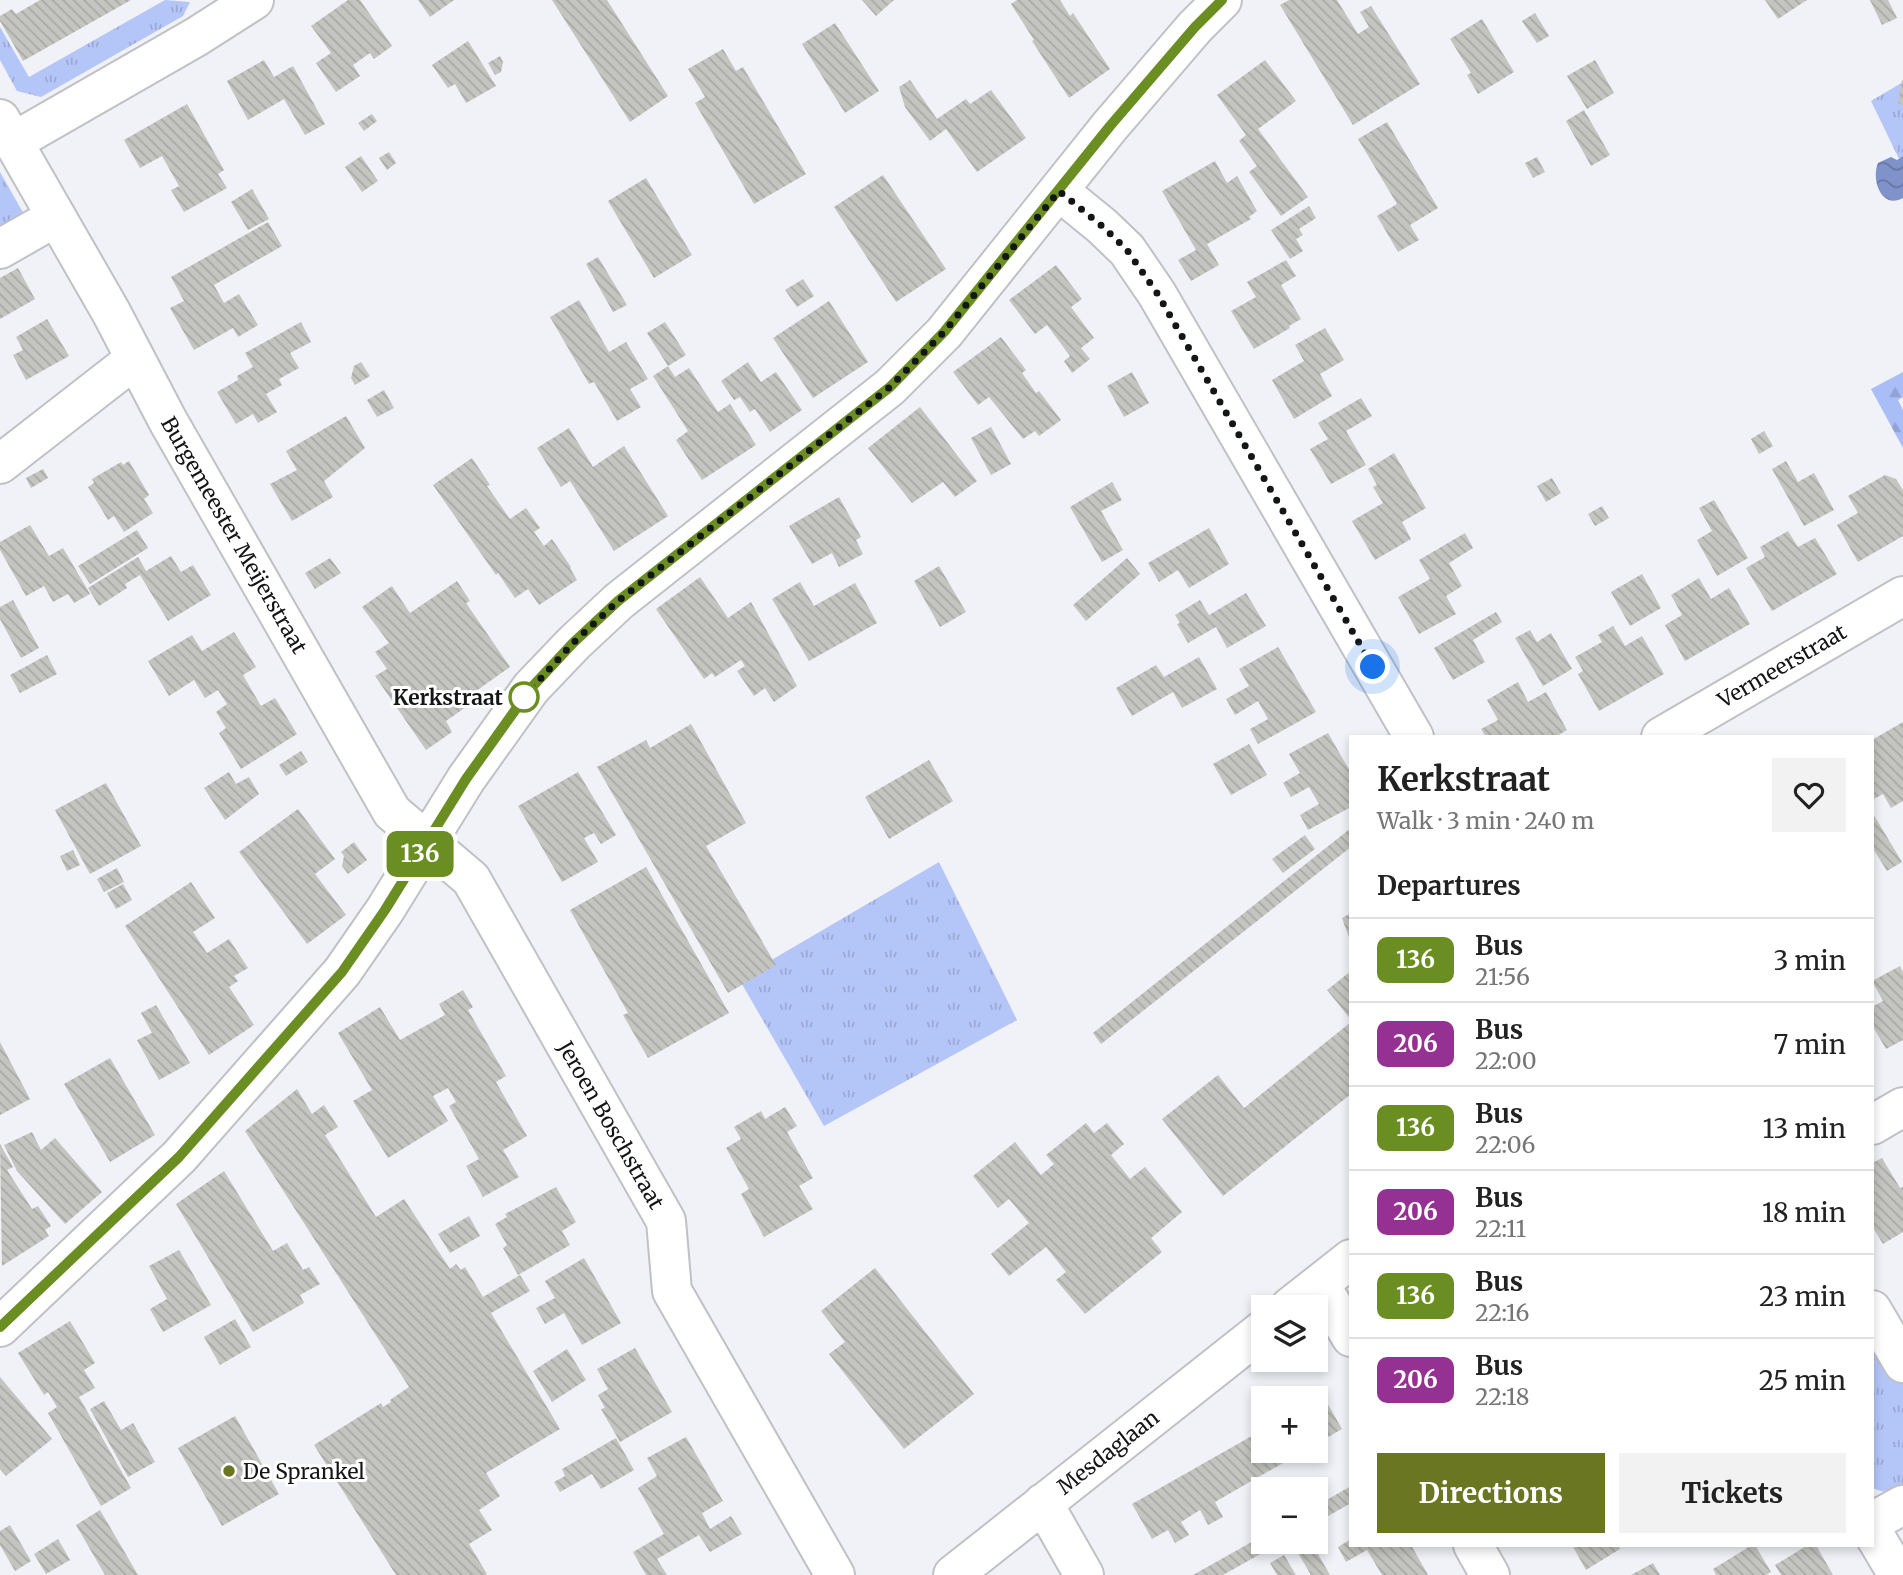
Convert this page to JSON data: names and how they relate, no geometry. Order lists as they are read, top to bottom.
{
  "streets": {
    "street": [
      "Burgemeester Meijerstraat",
      "Vermeerstraat",
      "Jeroen Boschstraat",
      "Mesdaglaan"
    ]
  },
  "crossings": [
    ["Burgemeester Meijerstraat", "Jeroen Boschstraat"]
  ],
  "places": ["Kerkstraat", "De Sprankel"],
  "lines": ["bus line 136"],
  "page": {
    "on_map": "136",
    "heading": [
      ["Kerkstraat", "Walk · 3 min · 240 m"],
      "Departures"
    ],
    "list": [
      {
        "mark": "136",
        "name": "Bus",
        "note": "21:56",
        "value": "3 min"
      },
      {
        "mark": "206",
        "name": "Bus",
        "note": "22:00",
        "value": "7 min"
      },
      {
        "mark": "136",
        "name": "Bus",
        "note": "22:06",
        "value": "13 min"
      },
      {
        "mark": "206",
        "name": "Bus",
        "note": "22:11",
        "value": "18 min"
      },
      {
        "mark": "136",
        "name": "Bus",
        "note": "22:16",
        "value": "23 min"
      },
      {
        "mark": "206",
        "name": "Bus",
        "note": "22:18",
        "value": "25 min"
      }
    ],
    "map_buttons": ["+", "−"],
    "buttons": ["Directions", "Tickets"]
  }
}
